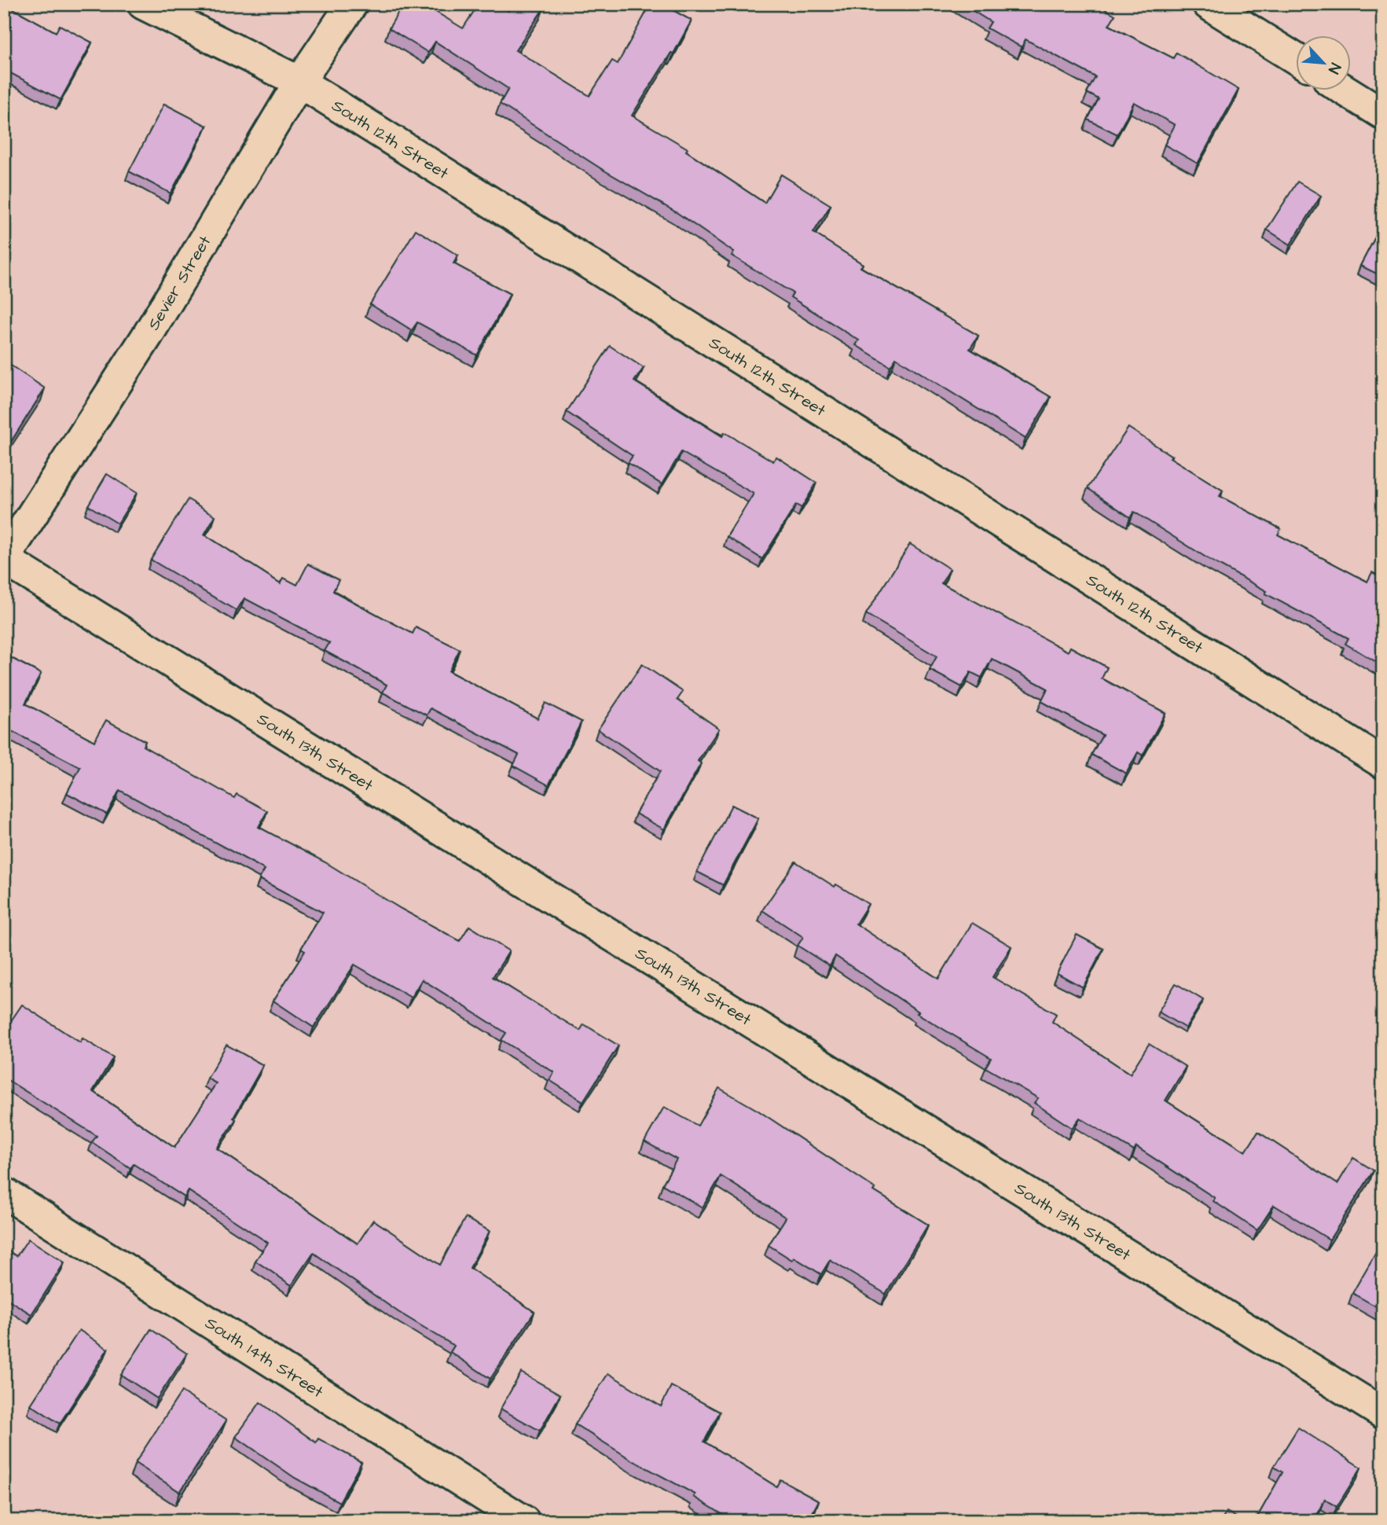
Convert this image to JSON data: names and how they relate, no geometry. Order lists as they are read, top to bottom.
{
  "streets": {
    "street": [
      "South 12th Street",
      "Sevier Street",
      "South 13th Street",
      "South 14th Street"
    ]
  },
  "crossings": [
    ["South 12th Street", "Sevier Street"],
    ["Sevier Street", "South 13th Street"]
  ],
  "north": "bottom right"
}
